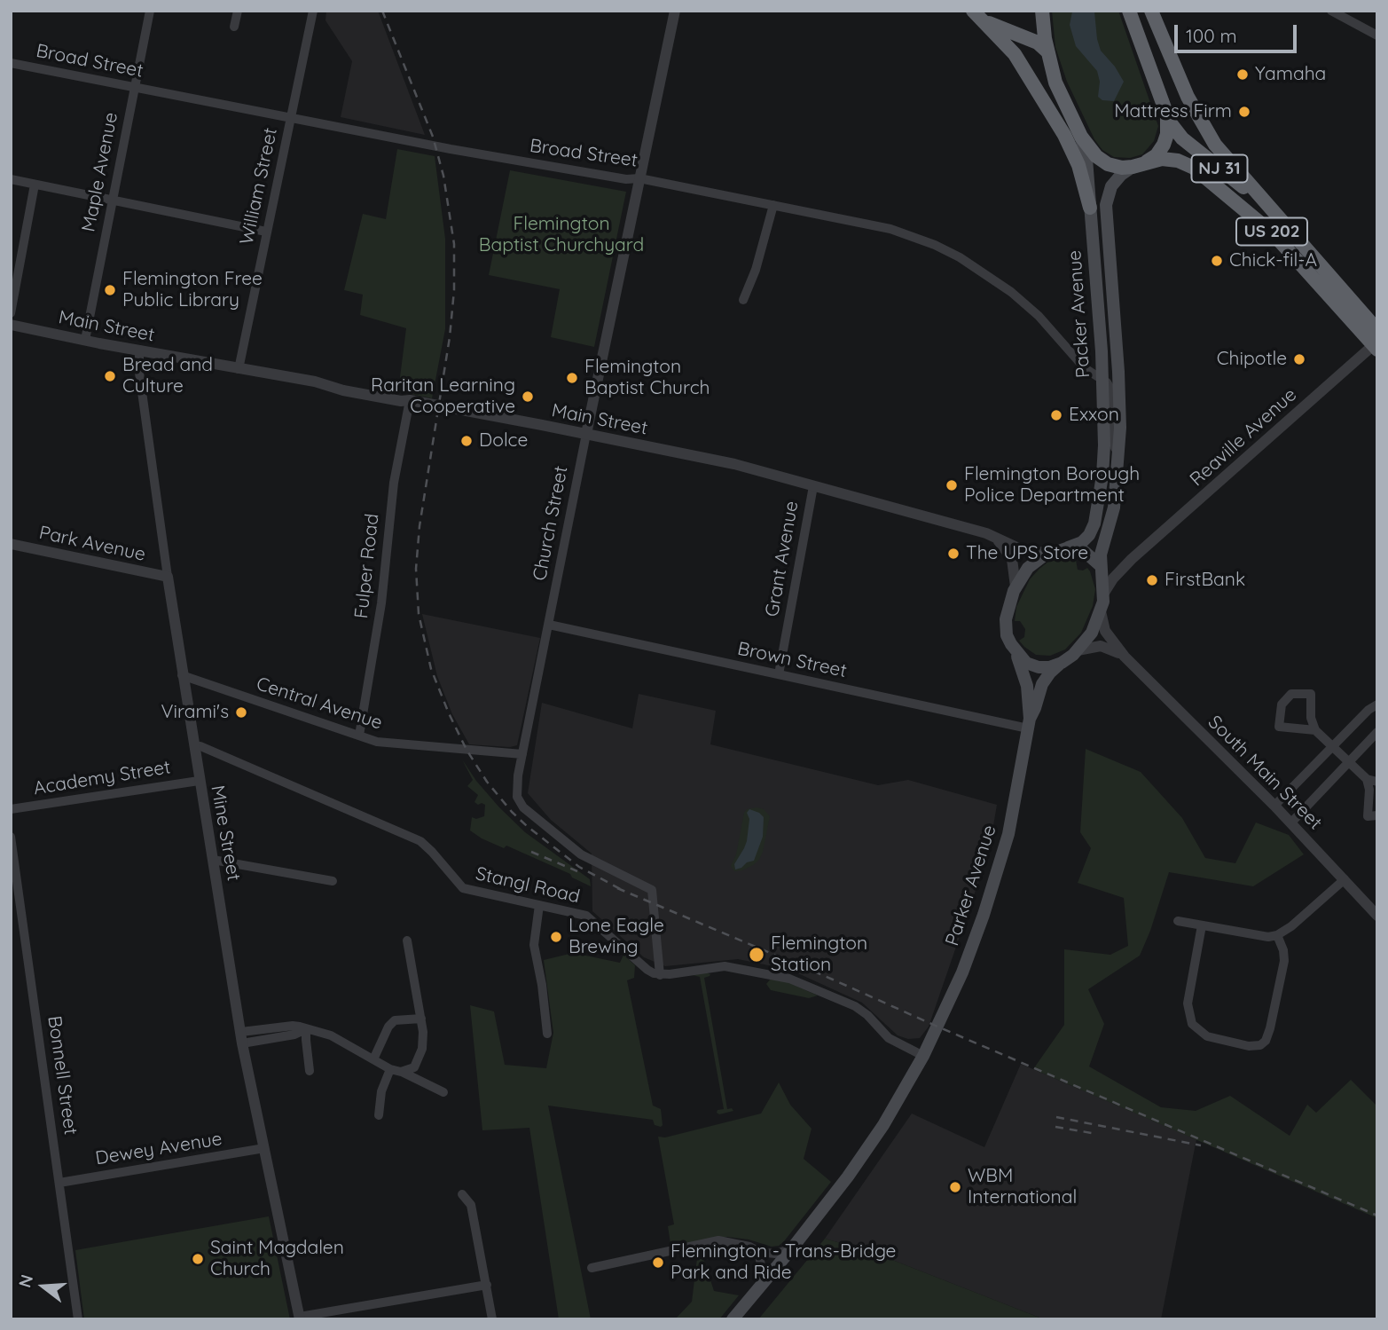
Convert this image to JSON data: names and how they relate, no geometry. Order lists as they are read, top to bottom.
{
  "streets": {
    "highway": ["NJ 31", "US 202"],
    "main road": ["Packer Avenue", "Parker Avenue"],
    "street": [
      "Broad Street",
      "Maple Avenue",
      "William Street",
      "Main Street",
      "Reaville Avenue",
      "Church Street",
      "Park Avenue",
      "Grant Avenue",
      "Fulper Road",
      "Brown Street",
      "Central Avenue",
      "South Main Street",
      "Academy Street",
      "Mine Street",
      "Stangl Road",
      "Bonnell Street",
      "Dewey Avenue"
    ]
  },
  "crossings": [
    ["Broad Street", "Maple Avenue"],
    ["Broad Street", "William Street"],
    ["Broad Street", "Packer Avenue"],
    ["Broad Street", "Church Street"],
    ["NJ 31", "US 202"],
    ["Maple Avenue", "Main Street"],
    ["William Street", "Main Street"],
    ["US 202", "Packer Avenue"],
    ["US 202", "Reaville Avenue"],
    ["Packer Avenue", "Main Street"],
    ["Packer Avenue", "Reaville Avenue"],
    ["Packer Avenue", "South Main Street"],
    ["Packer Avenue", "Parker Avenue"],
    ["Main Street", "Reaville Avenue"],
    ["Main Street", "Church Street"],
    ["Main Street", "Grant Avenue"],
    ["Main Street", "Fulper Road"],
    ["Main Street", "South Main Street"],
    ["Main Street", "Mine Street"],
    ["Main Street", "Parker Avenue"],
    ["Reaville Avenue", "South Main Street"],
    ["Reaville Avenue", "Parker Avenue"],
    ["Church Street", "Brown Street"],
    ["Church Street", "Central Avenue"],
    ["Church Street", "Stangl Road"],
    ["Park Avenue", "Mine Street"],
    ["Grant Avenue", "Brown Street"],
    ["Fulper Road", "Central Avenue"],
    ["Brown Street", "Parker Avenue"],
    ["Central Avenue", "Mine Street"],
    ["South Main Street", "Parker Avenue"],
    ["Academy Street", "Mine Street"],
    ["Mine Street", "Stangl Road"],
    ["Mine Street", "Dewey Avenue"],
    ["Bonnell Street", "Dewey Avenue"]
  ],
  "parks": ["Flemington Baptist Churchyard"],
  "places": [
    "Yamaha",
    "Mattress Firm",
    "Chick-fil-A",
    "Flemington Free Public Library",
    "Chipotle",
    "Bread and Culture",
    "Flemington Baptist Church",
    "Raritan Learning Cooperative",
    "Exxon",
    "Dolce",
    "Flemington Borough Police Department",
    "The UPS Store",
    "FirstBank",
    "Virami's",
    "Lone Eagle Brewing",
    "Flemington Station",
    "WBM International",
    "Saint Magdalen Church",
    "Flemington - Trans-Bridge Park and Ride"
  ],
  "scale_bar": "100 m",
  "north": "left"
}
